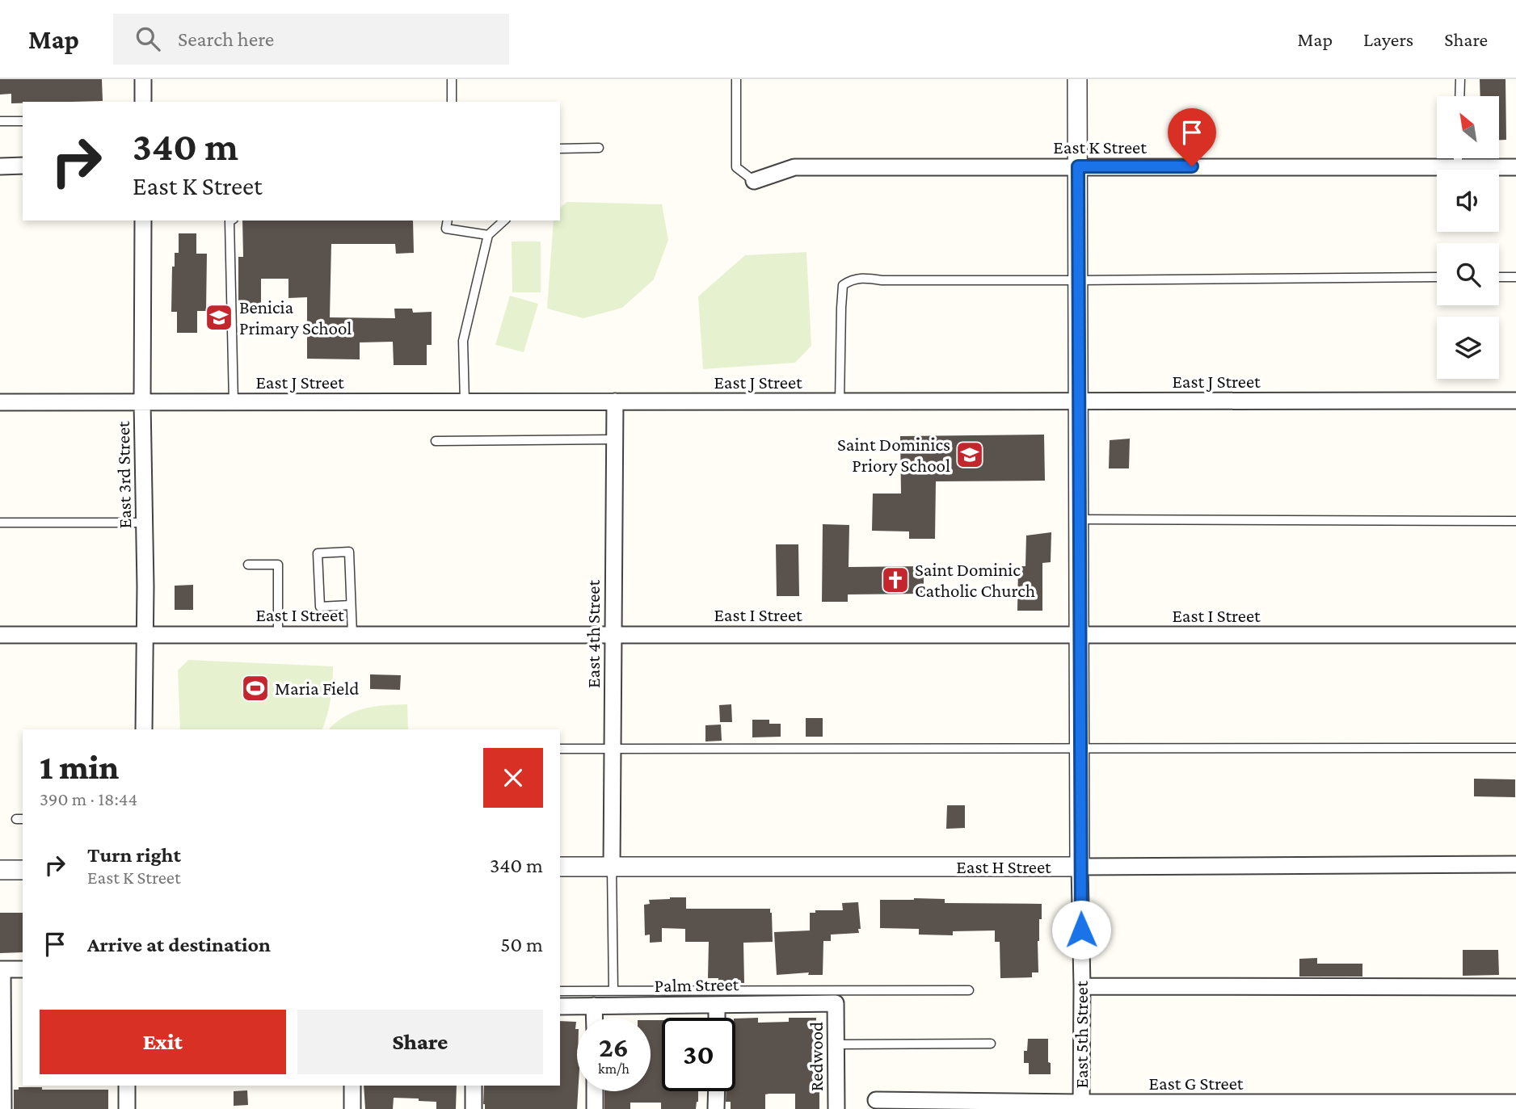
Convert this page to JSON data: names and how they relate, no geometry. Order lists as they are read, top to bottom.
{
  "streets": {
    "street": [
      "East K Street",
      "East J Street",
      "East 3rd Street",
      "East I Street",
      "East 4th Street",
      "East H Street",
      "Palm Street",
      "East 5th Street",
      "Redwood",
      "East G Street"
    ]
  },
  "crossings": [
    ["East K Street", "East 5th Street"],
    ["East J Street", "East 3rd Street"],
    ["East J Street", "East 4th Street"],
    ["East J Street", "East 5th Street"],
    ["East 3rd Street", "East I Street"],
    ["East I Street", "East 4th Street"],
    ["East I Street", "East 5th Street"],
    ["East 4th Street", "East H Street"],
    ["East H Street", "East 5th Street"],
    ["Palm Street", "Redwood"],
    ["East 5th Street", "East G Street"]
  ],
  "places": {
    "school or university": ["Benicia Primary School", "Saint Dominics Priory School"],
    "church": ["Saint Dominic Catholic Church"],
    "sports": ["Maria Field"]
  },
  "north": "top left",
  "page": {
    "header": "Map",
    "search": "Search here",
    "nav": ["Map", "Layers", "Share"],
    "turn": ["340 m", "East K Street"],
    "heading": ["1 min", "390 m · 18:44"],
    "list": [
      {
        "name": "Turn right",
        "note": "East K Street",
        "value": "340 m"
      },
      {
        "name": "Arrive at destination",
        "value": "50 m"
      }
    ],
    "buttons": ["Exit", "Share"],
    "speed": "26 km/h",
    "limit": "30"
  }
}
